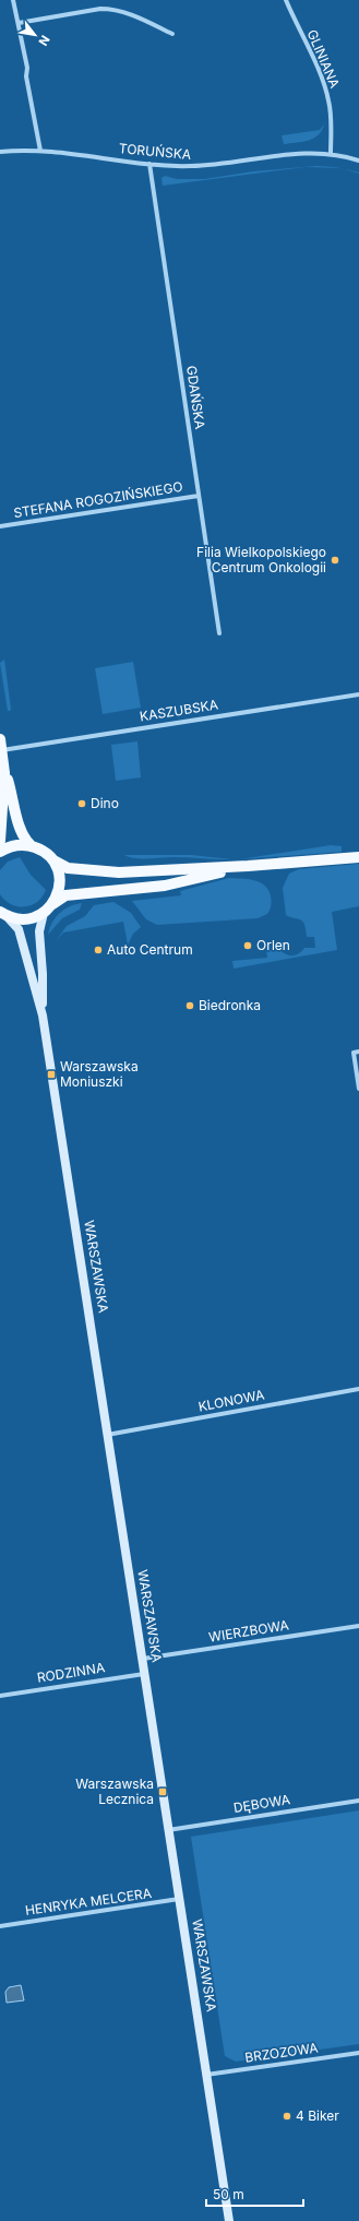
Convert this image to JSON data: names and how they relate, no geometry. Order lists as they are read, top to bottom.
{
  "streets": {
    "main road": ["WARSZAWSKA"],
    "street": [
      "GLINIANA",
      "TORUŃSKA",
      "GDAŃSKA",
      "STEFANA ROGOZIŃSKIEGO",
      "KASZUBSKA",
      "KLONOWA",
      "WIERZBOWA",
      "RODZINNA",
      "DĘBOWA",
      "HENRYKA MELCERA",
      "BRZOZOWA"
    ]
  },
  "crossings": [
    ["GLINIANA", "TORUŃSKA"],
    ["TORUŃSKA", "GDAŃSKA"],
    ["GDAŃSKA", "STEFANA ROGOZIŃSKIEGO"],
    ["WARSZAWSKA", "KLONOWA"],
    ["WARSZAWSKA", "WIERZBOWA"],
    ["WARSZAWSKA", "RODZINNA"],
    ["WARSZAWSKA", "DĘBOWA"],
    ["WARSZAWSKA", "HENRYKA MELCERA"],
    ["WARSZAWSKA", "BRZOZOWA"]
  ],
  "places": {
    "other": [
      "Filia Wielkopolskiego Centrum Onkologii",
      "Dino",
      "Orlen",
      "Auto Centrum",
      "Biedronka",
      "4 Biker"
    ],
    "transit": ["Warszawska Moniuszki", "Warszawska Lecznica"]
  },
  "scale_bar": "50 m",
  "north": "bottom right"
}
